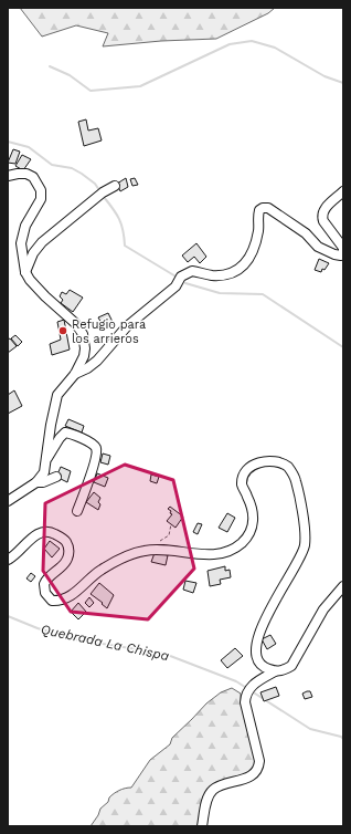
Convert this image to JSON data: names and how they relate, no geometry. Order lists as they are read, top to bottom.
{
  "water": ["Quebrada La Chispa"],
  "places": ["Refugio para los arrieros"]
}
